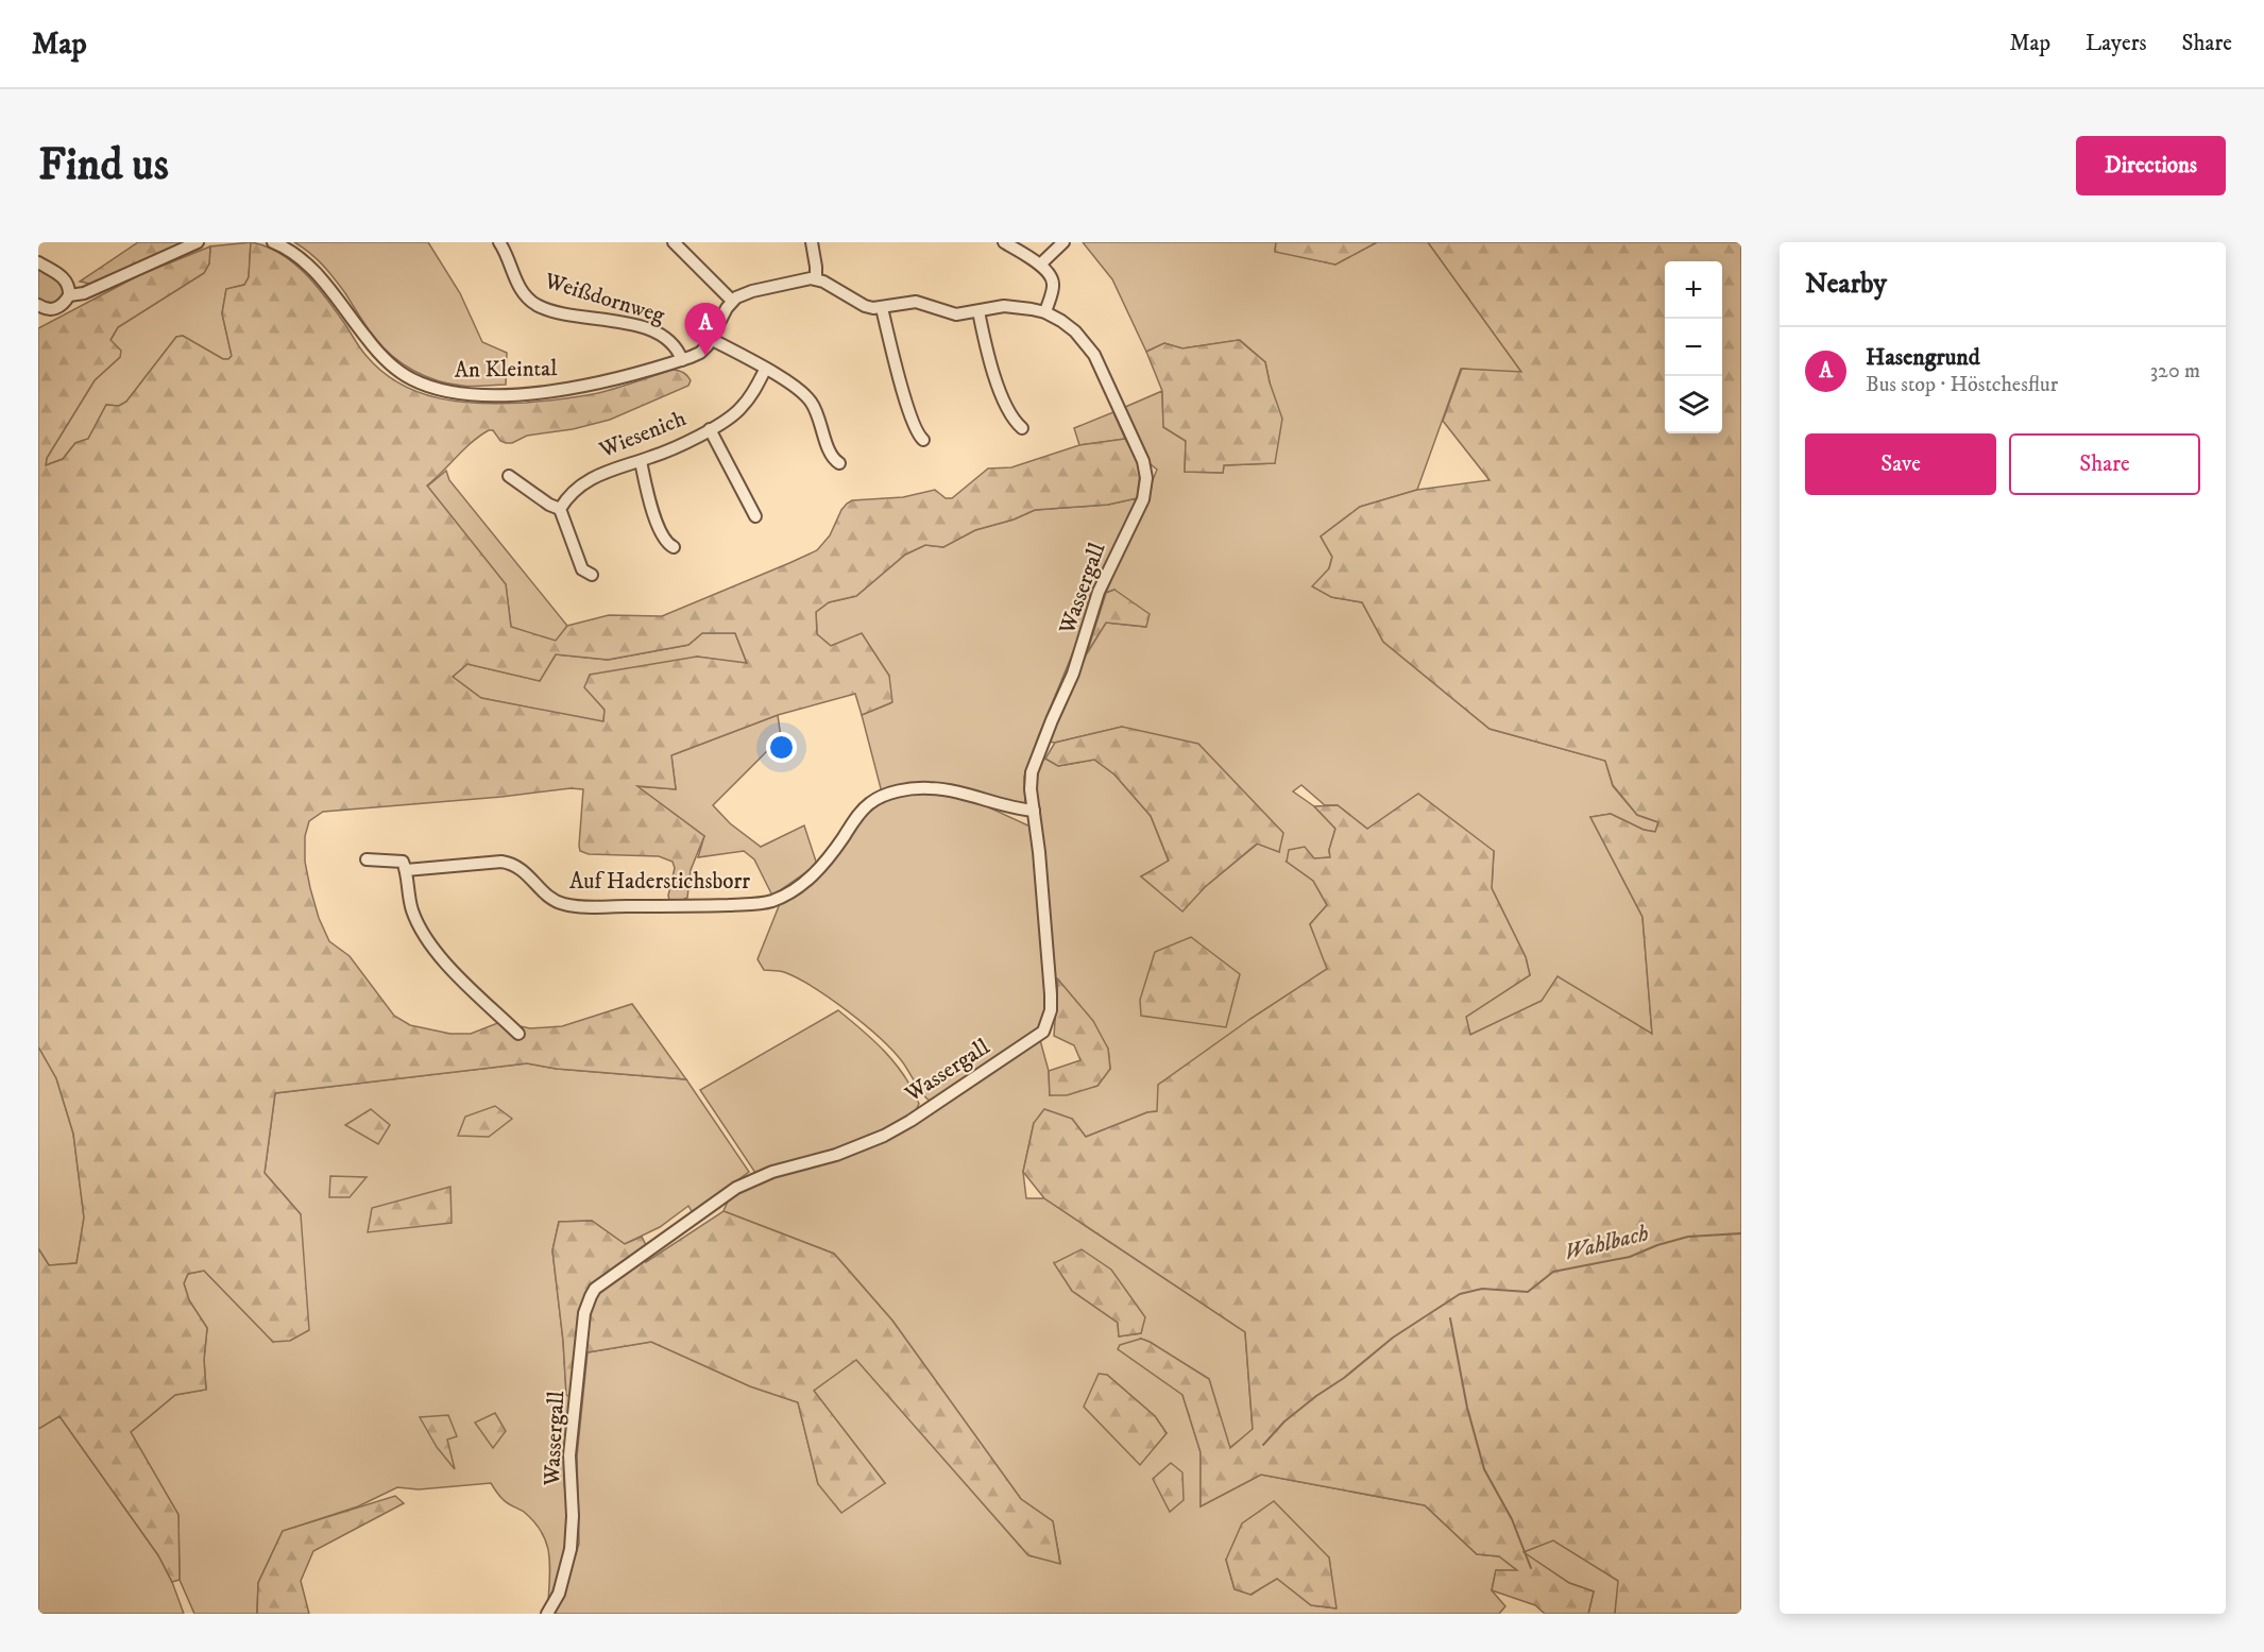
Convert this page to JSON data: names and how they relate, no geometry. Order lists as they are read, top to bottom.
{
  "streets": {
    "street": [
      "Weißdornweg",
      "An Kleintal",
      "Wiesenich",
      "Wassergall",
      "Auf Haderstichsborr"
    ]
  },
  "crossings": [
    ["Weißdornweg", "An Kleintal"],
    ["Wassergall", "Auf Haderstichsborr"]
  ],
  "water": ["Wahlbach"],
  "page": {
    "header": "Map",
    "nav": ["Map", "Layers", "Share"],
    "buttons": [
      "Directions",
      ["Save", "Share"]
    ],
    "title": "Find us",
    "heading": "Nearby",
    "map_buttons": ["+", "−"],
    "pins": "A",
    "list": [
      {
        "mark": "A",
        "name": "Hasengrund",
        "note": "Bus stop · Höstchesflur",
        "value": "320 m"
      }
    ]
  }
}
